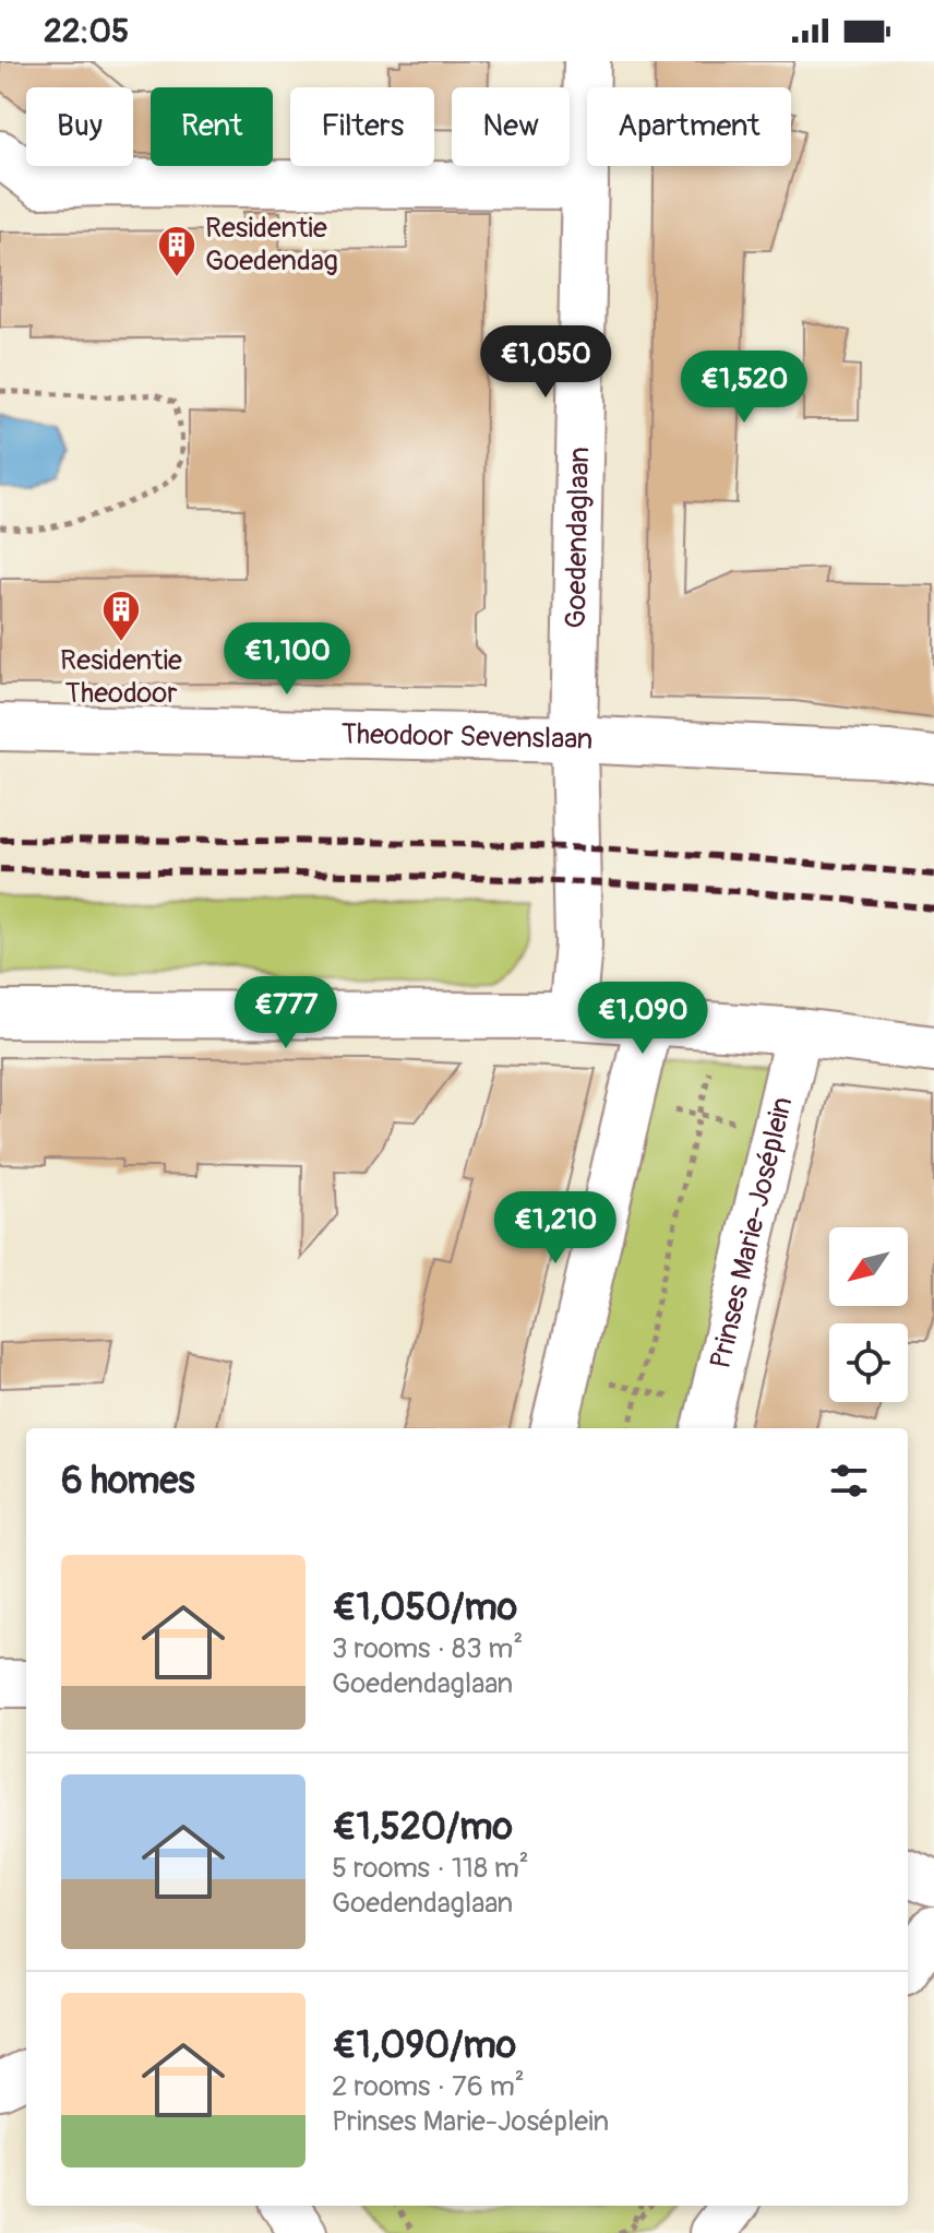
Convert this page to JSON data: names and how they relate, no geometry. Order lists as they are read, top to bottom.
{
  "streets": {
    "street": ["Goedendaglaan", "Theodoor Sevenslaan", "Prinses Marie-Joséplein"]
  },
  "crossings": [
    ["Goedendaglaan", "Theodoor Sevenslaan"]
  ],
  "places": {
    "building": ["Residentie Goedendag", "Residentie Theodoor"]
  },
  "north": "bottom left",
  "page": {
    "status": "22:05",
    "chip": [
      "Buy",
      "Rent",
      "Filters",
      "New",
      "Apartment"
    ],
    "price": [
      "€1,050",
      "€1,520",
      "€1,100",
      "€777",
      "€1,090",
      "€1,210"
    ],
    "heading": "6 homes",
    "list": [
      {
        "name": "€1,050/mo",
        "note": "3 rooms · 83 m² · Goedendaglaan"
      },
      {
        "name": "€1,520/mo",
        "note": "5 rooms · 118 m² · Goedendaglaan"
      },
      {
        "name": "€1,090/mo",
        "note": "2 rooms · 76 m² · Prinses Marie-Joséplein"
      }
    ]
  }
}
